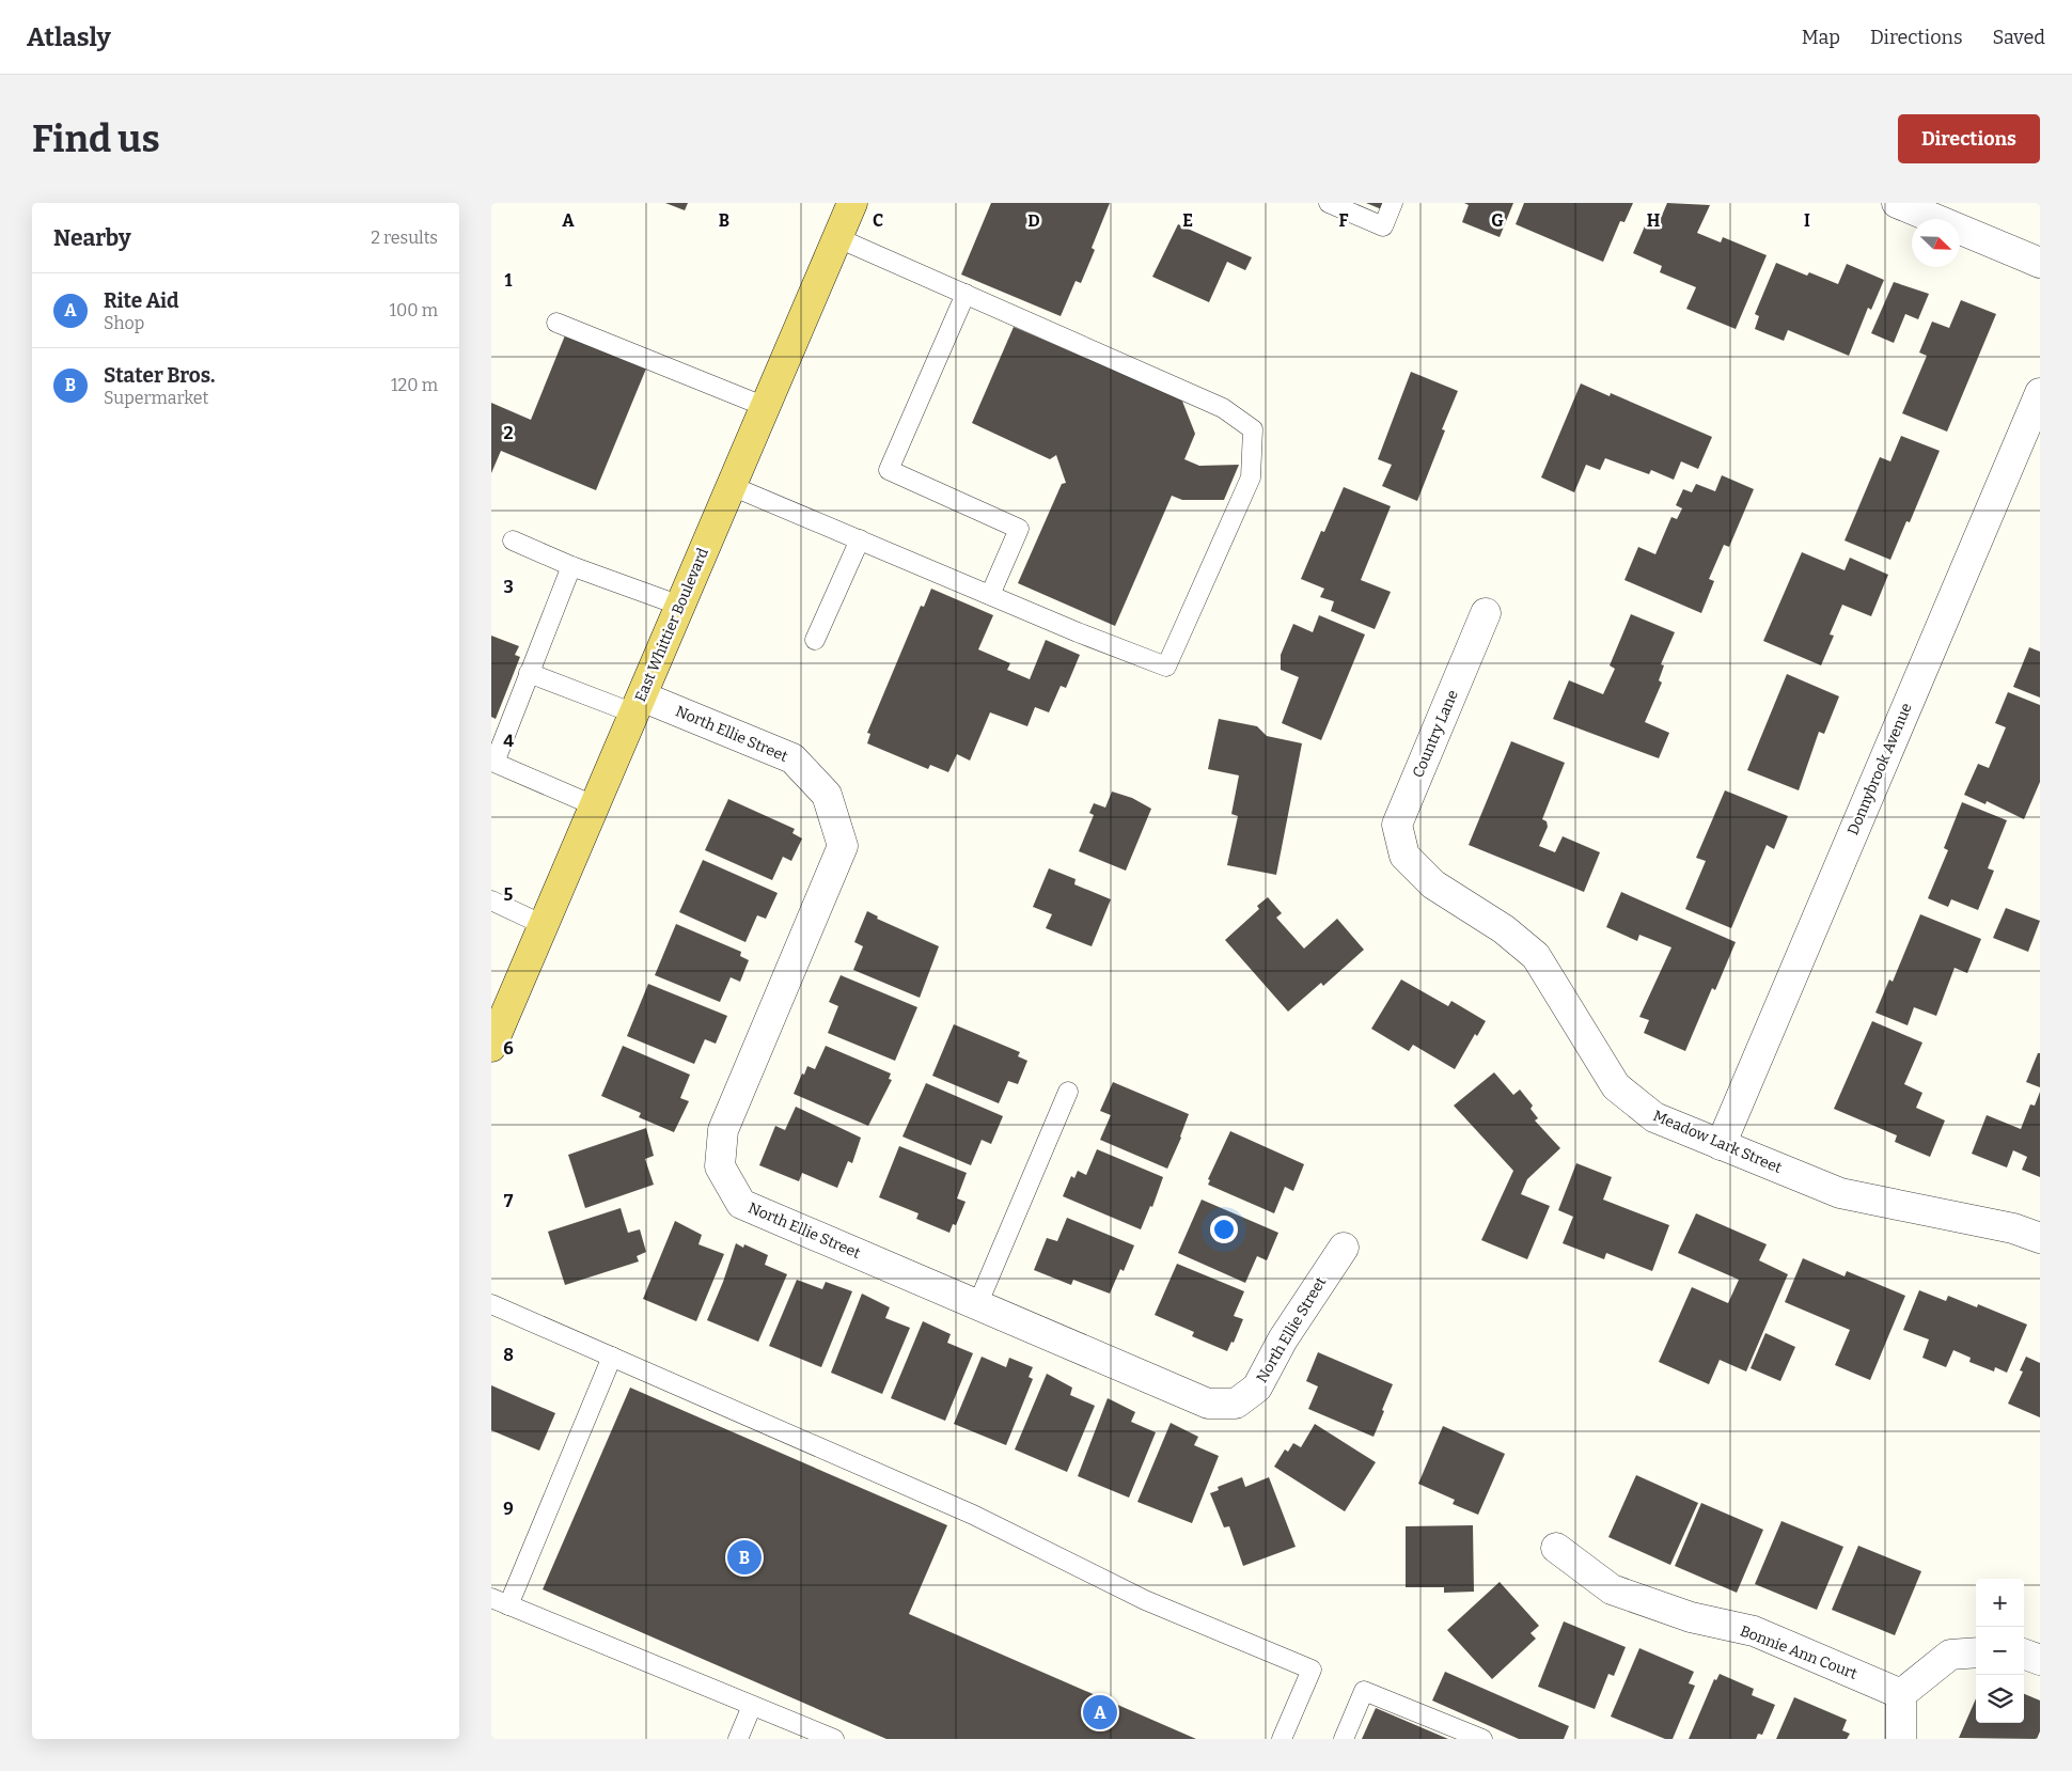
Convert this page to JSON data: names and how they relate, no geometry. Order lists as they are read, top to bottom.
{
  "streets": {
    "main road": ["East Whittier Boulevard"],
    "street": [
      "North Ellie Street",
      "Country Lane",
      "Donnybrook Avenue",
      "Meadow Lark Street",
      "Bonnie Ann Court"
    ]
  },
  "crossings": [
    ["East Whittier Boulevard", "North Ellie Street"],
    ["Country Lane", "Meadow Lark Street"],
    ["Donnybrook Avenue", "Meadow Lark Street"]
  ],
  "north": "bottom right",
  "page": {
    "header": "Atlasly",
    "nav": ["Map", "Directions", "Saved"],
    "buttons": "Directions",
    "title": "Find us",
    "heading": ["Nearby", "2 results"],
    "list": [
      {
        "mark": "A",
        "name": "Rite Aid",
        "note": "Shop",
        "value": "100 m"
      },
      {
        "mark": "B",
        "name": "Stater Bros.",
        "note": "Supermarket",
        "value": "120 m"
      }
    ],
    "pins": ["B", "A"],
    "map_buttons": ["+", "−"]
  },
  "grid": {
    "columns": [
      "A",
      "B",
      "C",
      "D",
      "E",
      "F",
      "G",
      "H",
      "I"
    ],
    "rows": [
      "1",
      "2",
      "3",
      "4",
      "5",
      "6",
      "7",
      "8",
      "9"
    ]
  }
}
